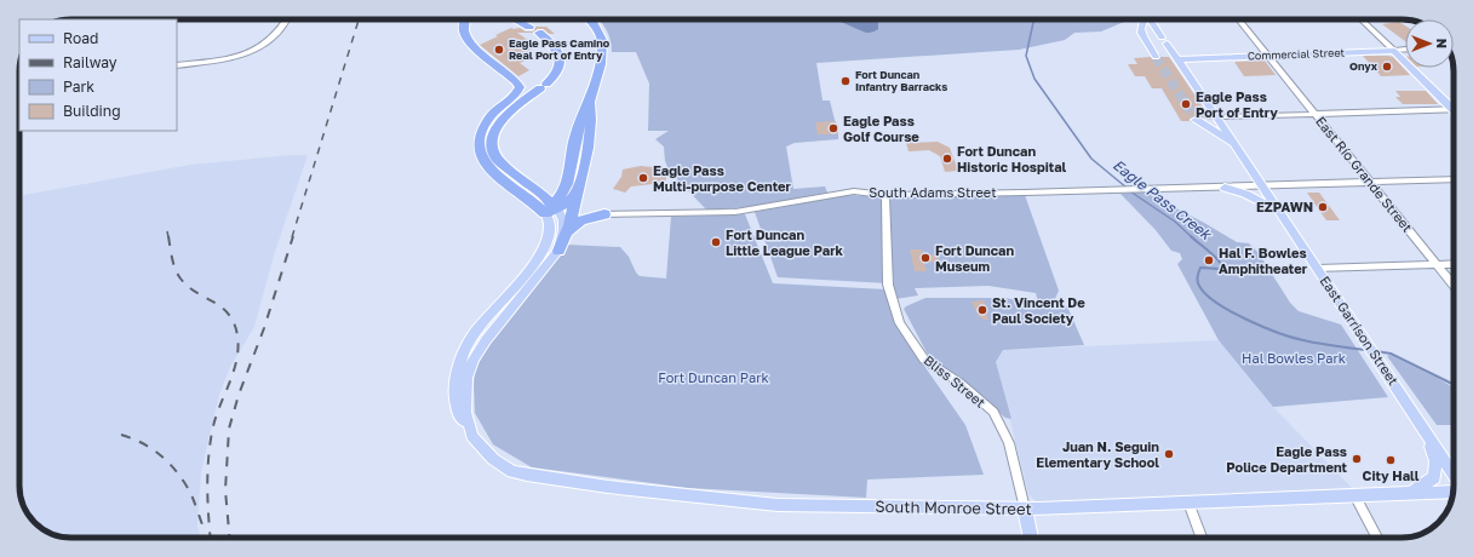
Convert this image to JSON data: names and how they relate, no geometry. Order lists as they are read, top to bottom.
{
  "streets": {
    "main road": ["Commercial Street", "East Garrison Street", "South Monroe Street"],
    "street": ["East Río Grande Street", "South Adams Street", "Bliss Street"]
  },
  "crossings": [
    ["Commercial Street", "East Río Grande Street"],
    ["Commercial Street", "East Garrison Street"],
    ["East Río Grande Street", "South Adams Street"],
    ["South Adams Street", "East Garrison Street"],
    ["South Adams Street", "Bliss Street"],
    ["Bliss Street", "South Monroe Street"]
  ],
  "water": ["Eagle Pass Creek"],
  "parks": ["Hal Bowles Park", "Fort Duncan Park"],
  "places": [
    "Eagle Pass Camino Real Port of Entry",
    "Onyx",
    "Fort Duncan Infantry Barracks",
    "Eagle Pass Port of Entry",
    "Eagle Pass Golf Course",
    "Fort Duncan Historic Hospital",
    "Eagle Pass Multi-purpose Center",
    "EZPAWN",
    "Fort Duncan Little League Park",
    "Fort Duncan Museum",
    "Hal F. Bowles Amphitheater",
    "St. Vincent De Paul Society",
    "Juan N. Seguin Elementary School",
    "Eagle Pass Police Department",
    "City Hall"
  ],
  "legend": [
    "Road",
    "Railway",
    "Park",
    "Building"
  ],
  "north": "right"
}
